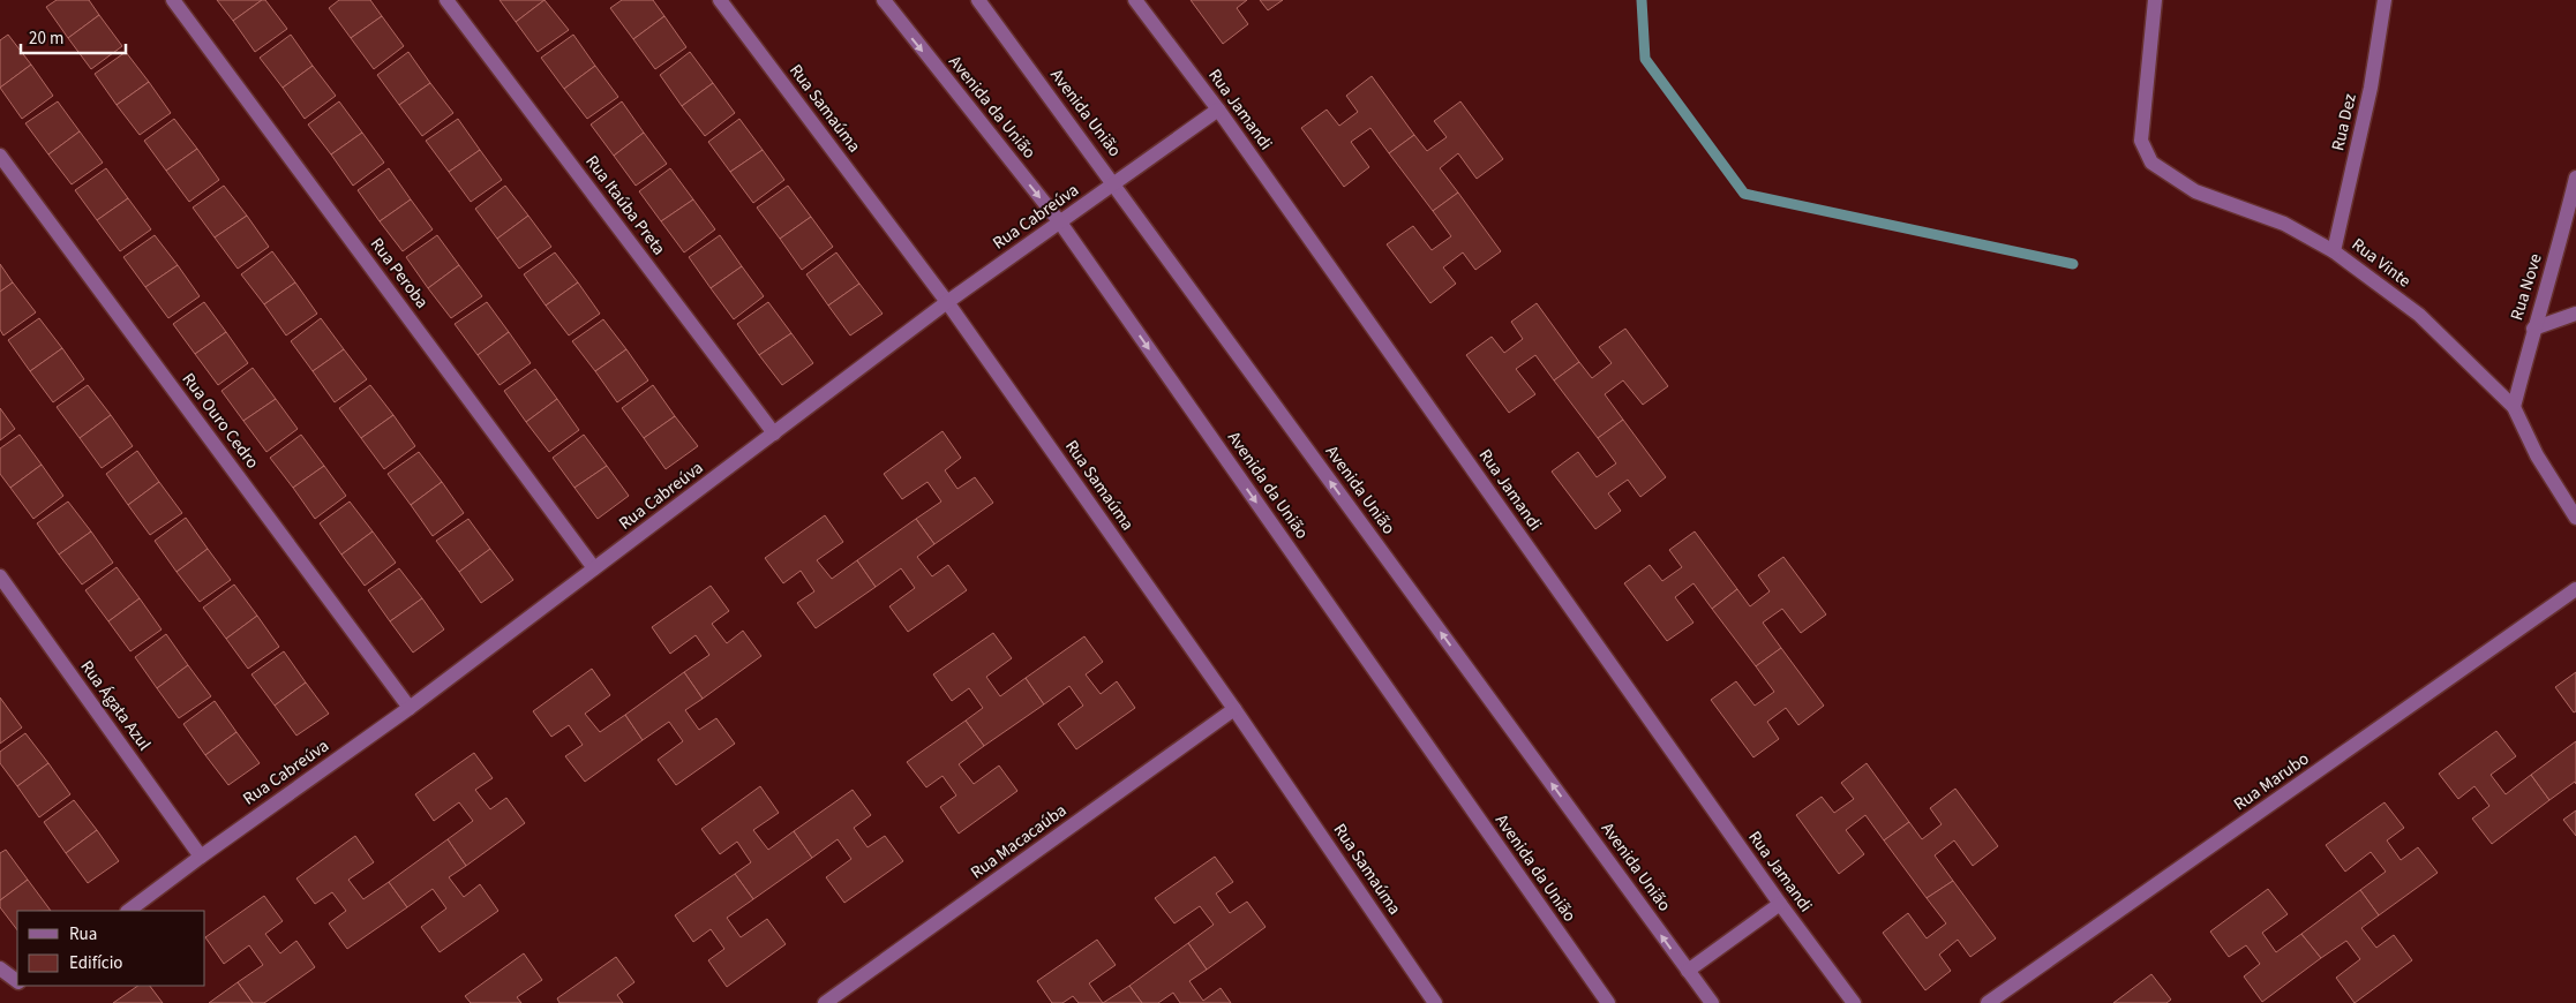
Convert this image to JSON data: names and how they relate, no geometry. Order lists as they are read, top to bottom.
{
  "streets": {
    "street": [
      "Avenida da União",
      "Rua Samaúma",
      "Rua Jamandi",
      "Avenida União",
      "Rua Dez",
      "Rua Itaúba Preta",
      "Rua Cabreúva",
      "Rua Vinte",
      "Rua Peroba",
      "Rua Nove",
      "Rua Ouro Cedro",
      "Rua Ágata Azul",
      "Rua Marubo",
      "Rua Macacaúba"
    ]
  },
  "crossings": [
    ["Avenida da União", "Rua Cabreúva"],
    ["Rua Samaúma", "Rua Cabreúva"],
    ["Rua Samaúma", "Rua Macacaúba"],
    ["Rua Jamandi", "Rua Cabreúva"],
    ["Avenida União", "Rua Cabreúva"],
    ["Rua Dez", "Rua Vinte"],
    ["Rua Itaúba Preta", "Rua Cabreúva"],
    ["Rua Cabreúva", "Rua Peroba"],
    ["Rua Cabreúva", "Rua Ouro Cedro"],
    ["Rua Cabreúva", "Rua Ágata Azul"],
    ["Rua Vinte", "Rua Nove"]
  ],
  "one_way": ["Avenida da União", "Avenida União"],
  "legend": ["Rua", "Edifício"],
  "scale_bar": "20 m"
}
